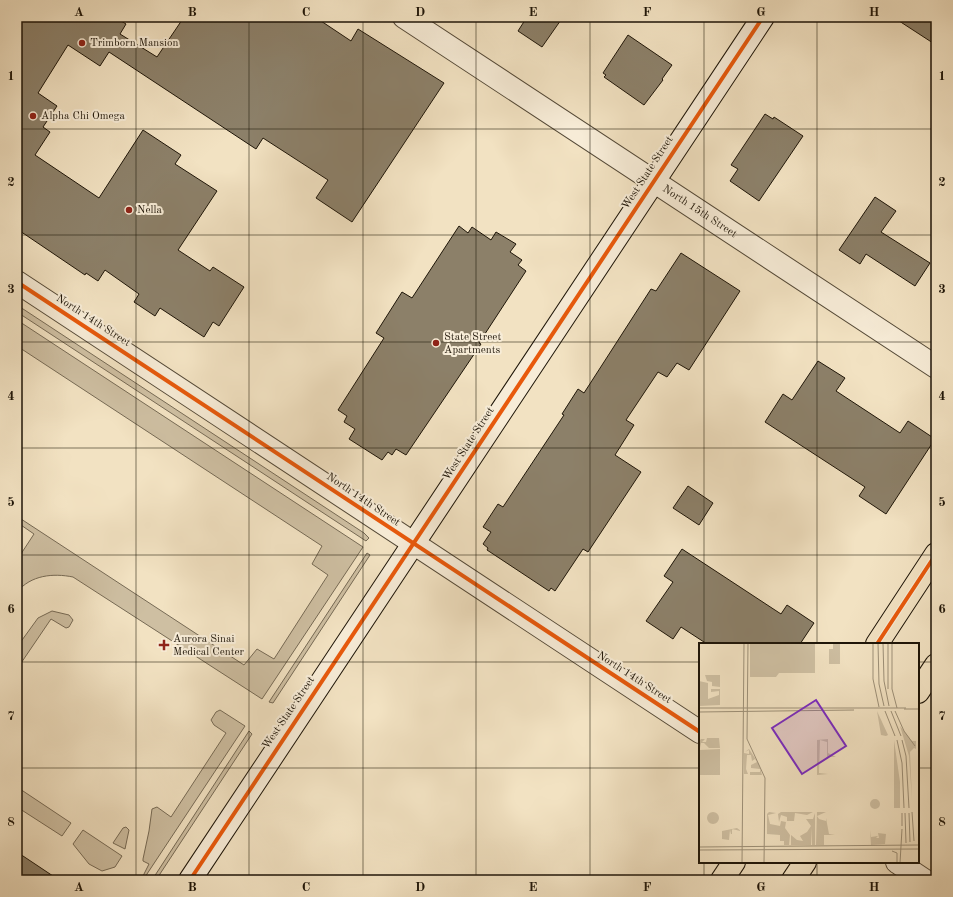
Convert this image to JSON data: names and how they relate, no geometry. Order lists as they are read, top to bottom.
{
  "streets": {
    "street": ["West State Street", "North 15th Street", "North 14th Street"]
  },
  "crossings": [
    ["West State Street", "North 15th Street"],
    ["West State Street", "North 14th Street"]
  ],
  "places": {
    "other": [
      "Trimborn Mansion",
      "Alpha Chi Omega",
      "Nella",
      "State Street Apartments"
    ],
    "health": ["Aurora Sinai Medical Center"]
  },
  "grid": {
    "columns": [
      "A",
      "B",
      "C",
      "D",
      "E",
      "F",
      "G",
      "H"
    ],
    "rows": [
      "1",
      "2",
      "3",
      "4",
      "5",
      "6",
      "7",
      "8"
    ]
  }
}
